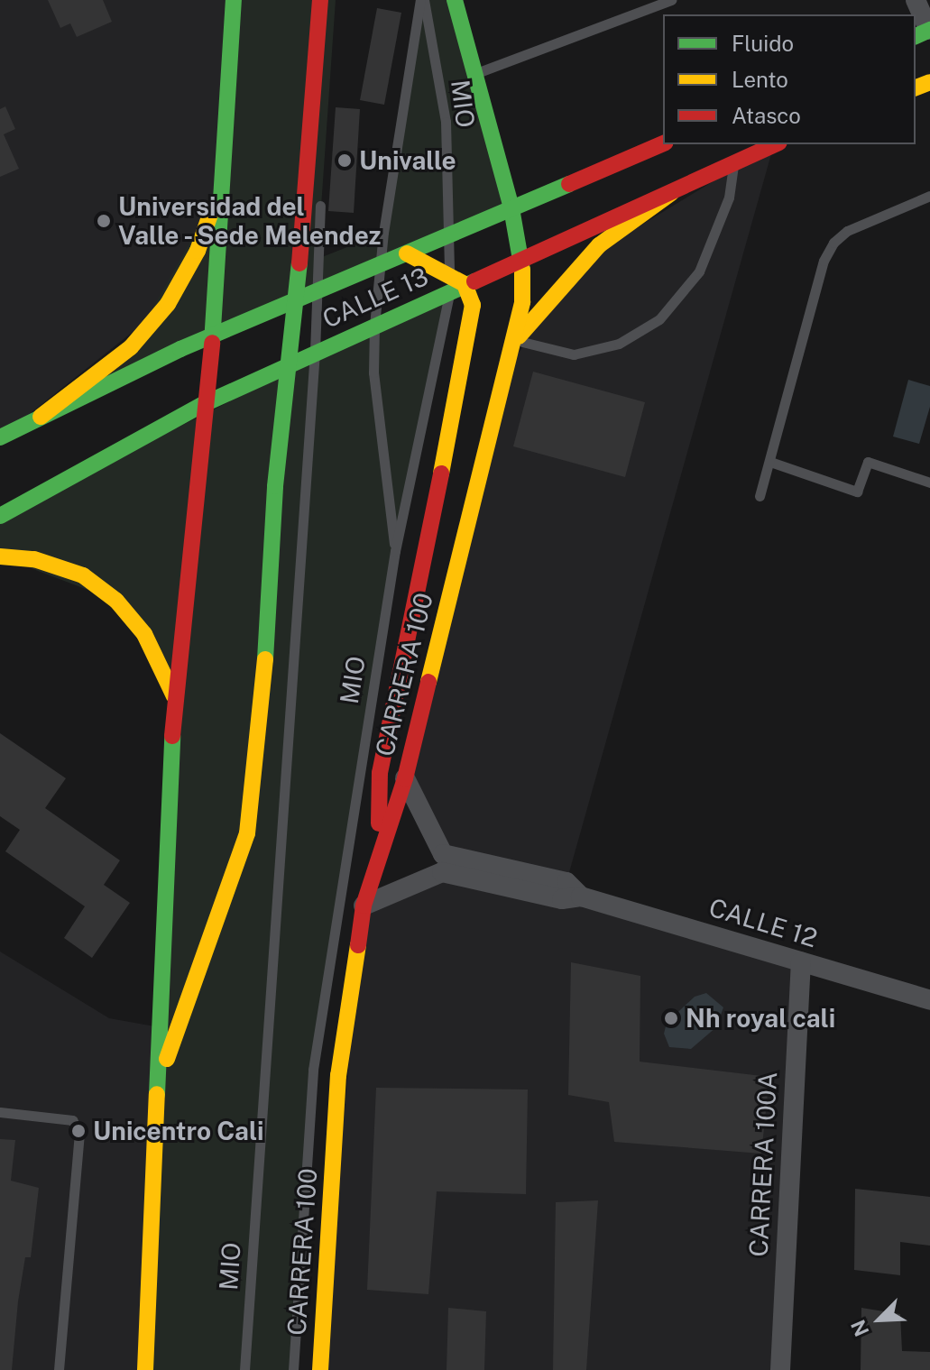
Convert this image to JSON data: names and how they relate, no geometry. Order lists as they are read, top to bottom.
{
  "streets": {
    "main road": ["CALLE 13", "CARRERA 100"],
    "street": ["CALLE 12", "CARRERA 100A"],
    "lane": ["MIO"]
  },
  "crossings": [
    ["MIO", "CALLE 13"],
    ["CALLE 13", "CARRERA 100"],
    ["CARRERA 100", "CALLE 12"],
    ["CALLE 12", "CARRERA 100A"]
  ],
  "places": [
    "Univalle",
    "Universidad del Valle - Sede Melendez",
    "Nh royal cali",
    "Unicentro Cali"
  ],
  "legend": ["Fluido", "Lento", "Atasco"],
  "north": "bottom left"
}
